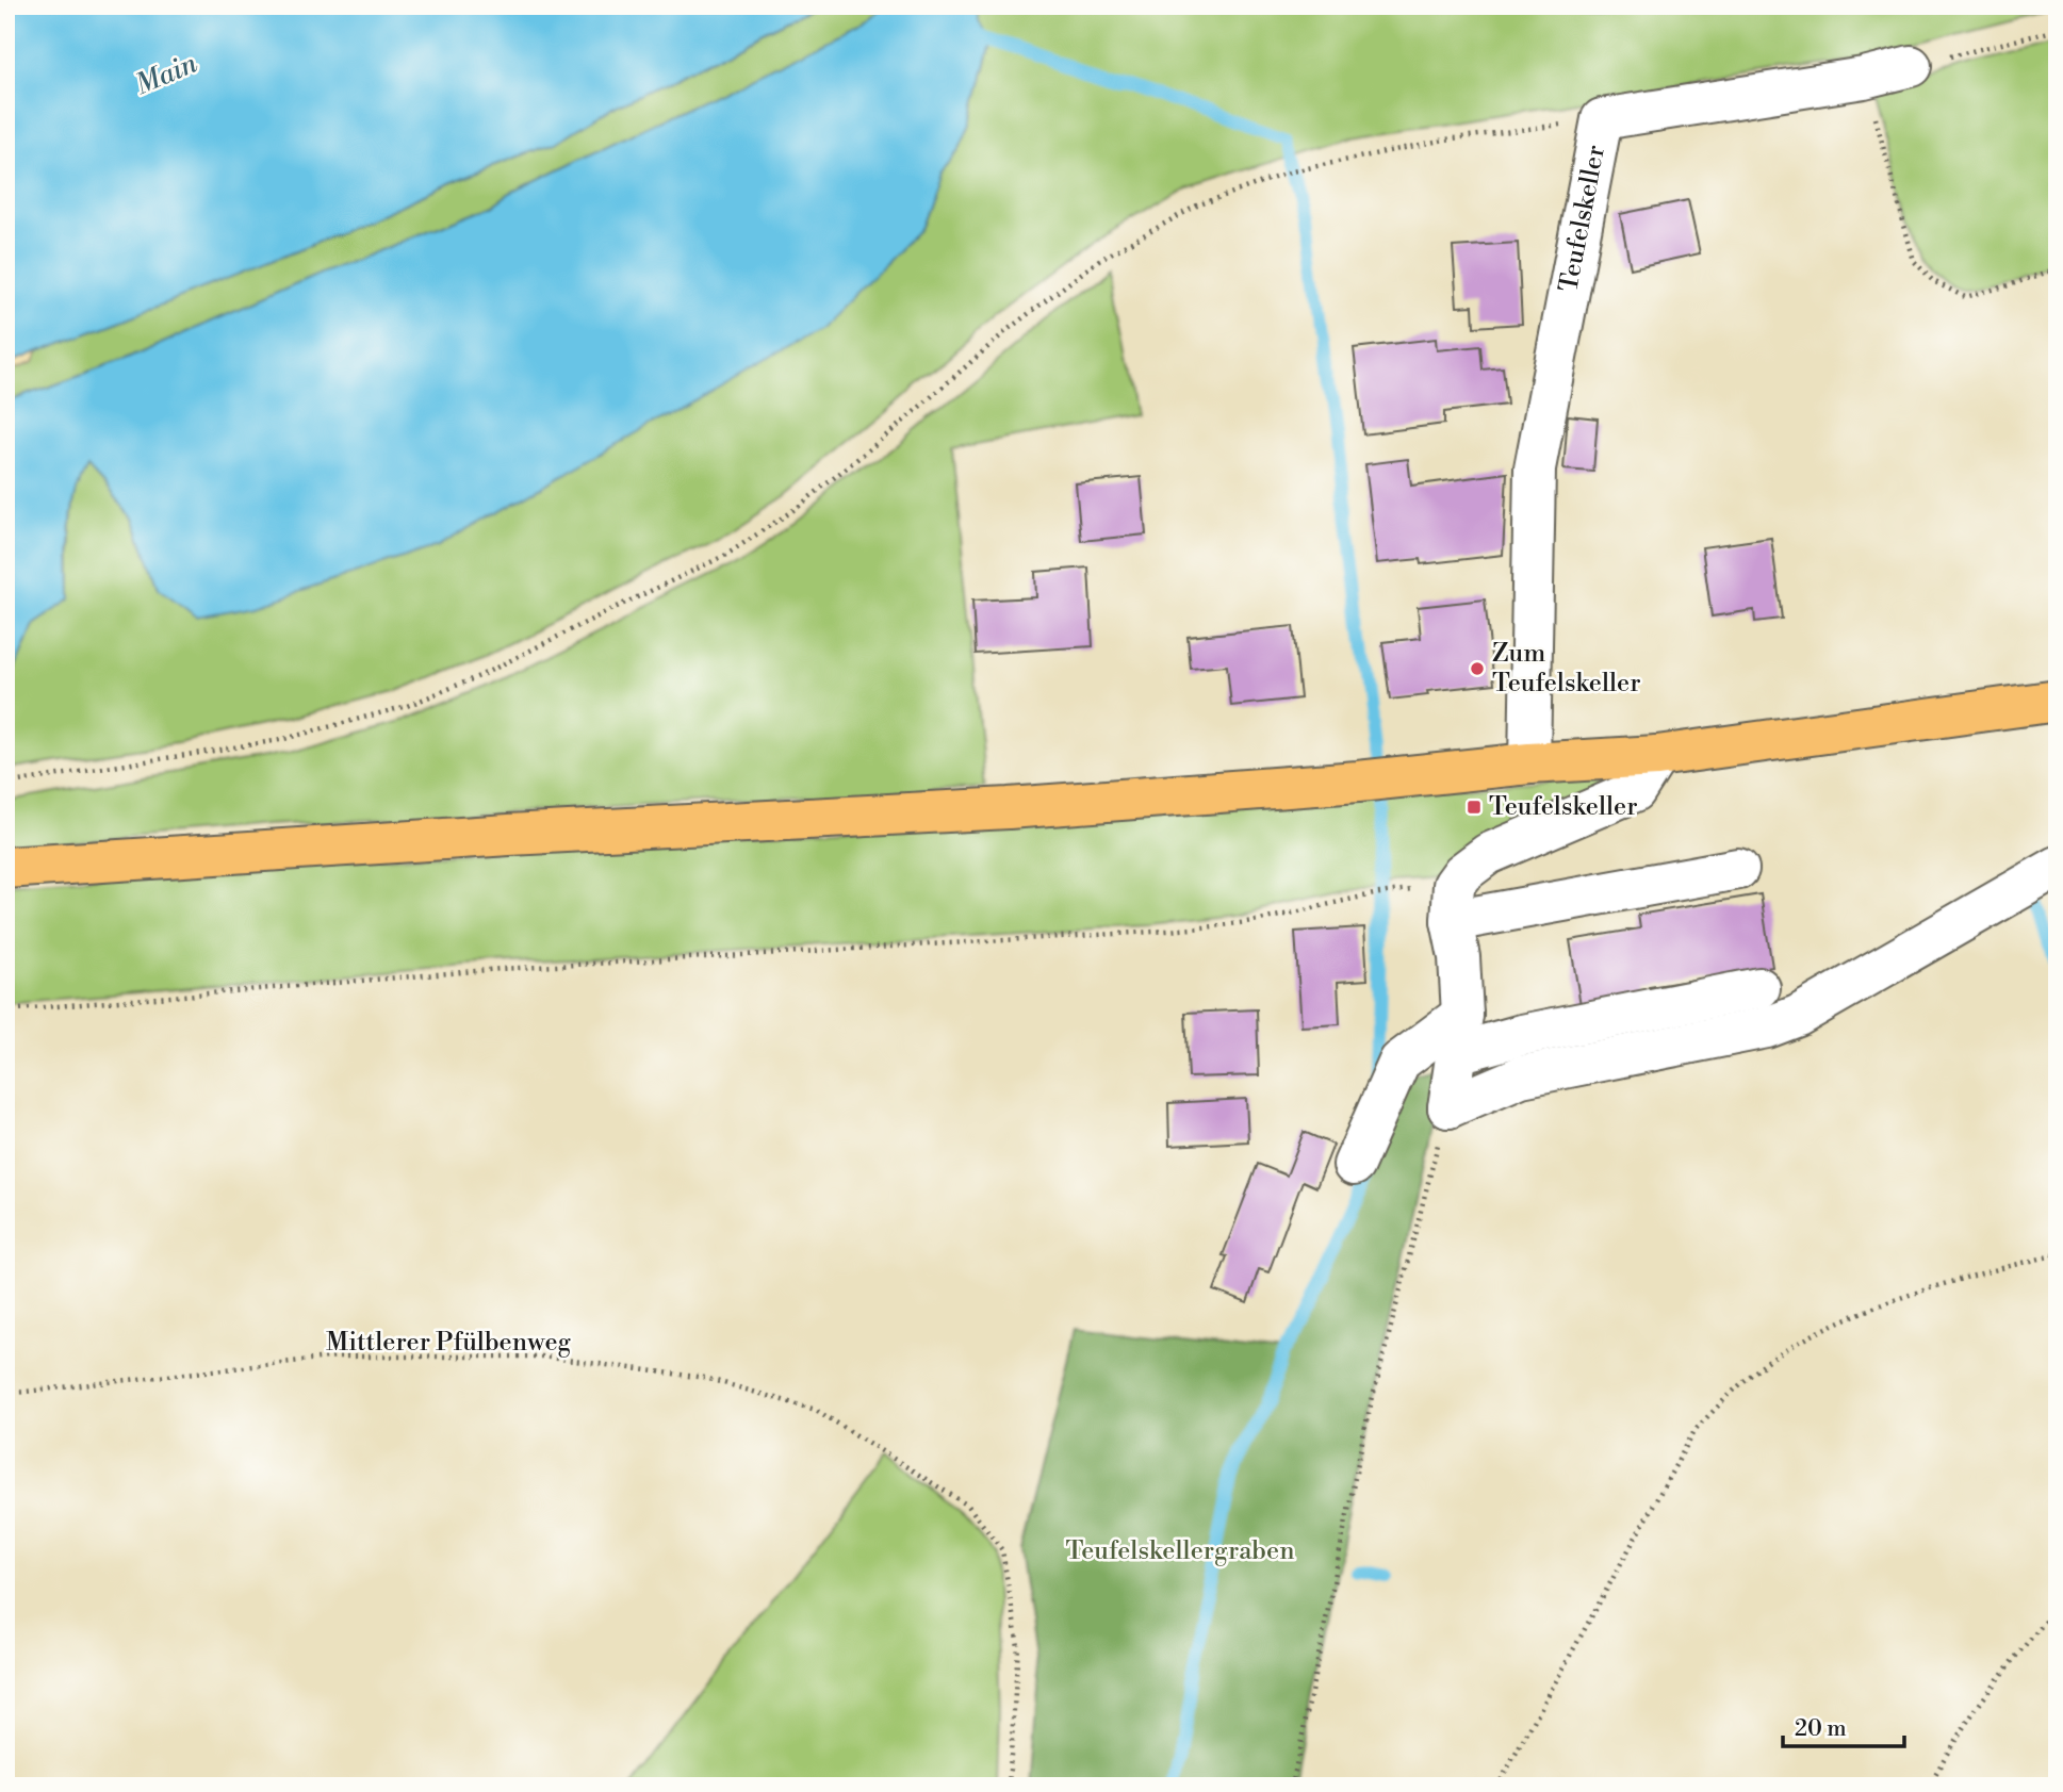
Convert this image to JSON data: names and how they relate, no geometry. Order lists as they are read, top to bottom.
{
  "streets": {
    "street": ["Teufelskeller"],
    "path": ["Mittlerer Pfülbenweg"]
  },
  "water": ["Main"],
  "parks": ["Teufelskellergraben"],
  "places": {
    "other": ["Zum Teufelskeller"],
    "transit": ["Teufelskeller"]
  },
  "scale_bar": "20 m"
}
